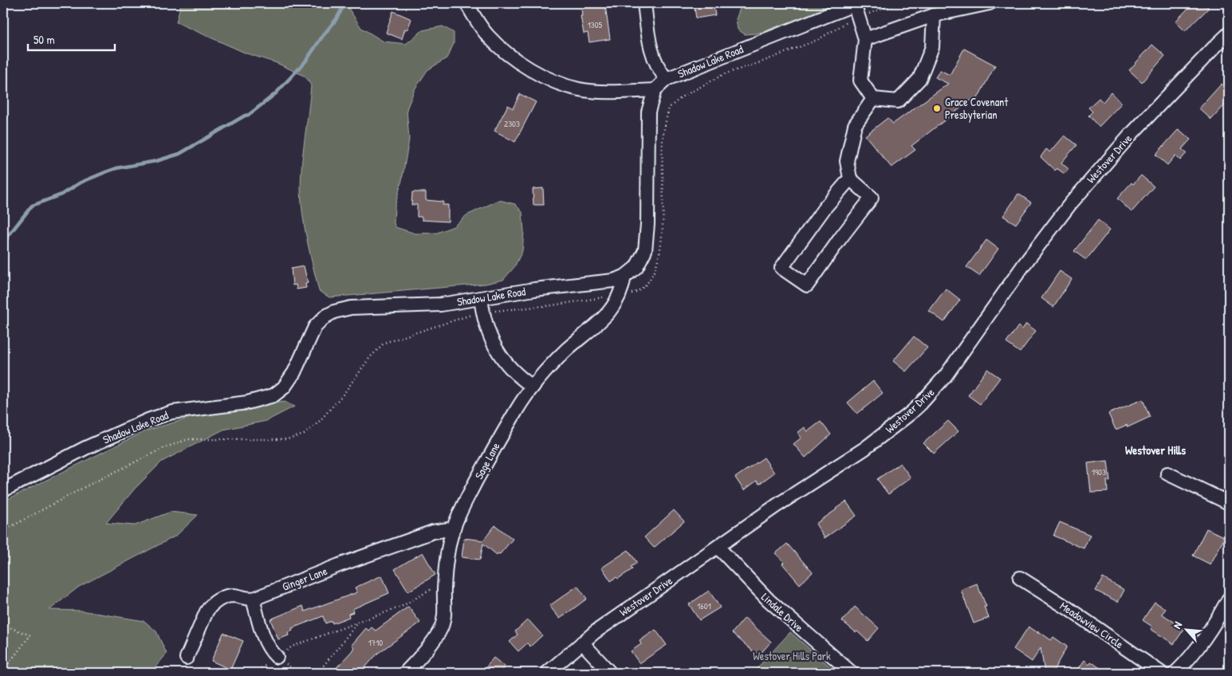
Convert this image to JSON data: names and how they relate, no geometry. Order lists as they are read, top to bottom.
{
  "streets": {
    "street": [
      "Shadow Lake Road",
      "Westover Drive",
      "Sage Lane",
      "Ginger Lane",
      "Lindale Drive",
      "Meadowview Circle"
    ]
  },
  "crossings": [
    ["Shadow Lake Road", "Sage Lane"],
    ["Westover Drive", "Lindale Drive"],
    ["Sage Lane", "Ginger Lane"]
  ],
  "districts": ["Westover Hills"],
  "parks": ["Westover Hills Park"],
  "places": ["Grace Covenant Presbyterian"],
  "house_numbers": [
    "1305",
    "2303",
    "1903",
    "1601",
    "1710"
  ],
  "scale_bar": "50 m",
  "north": "top left"
}
